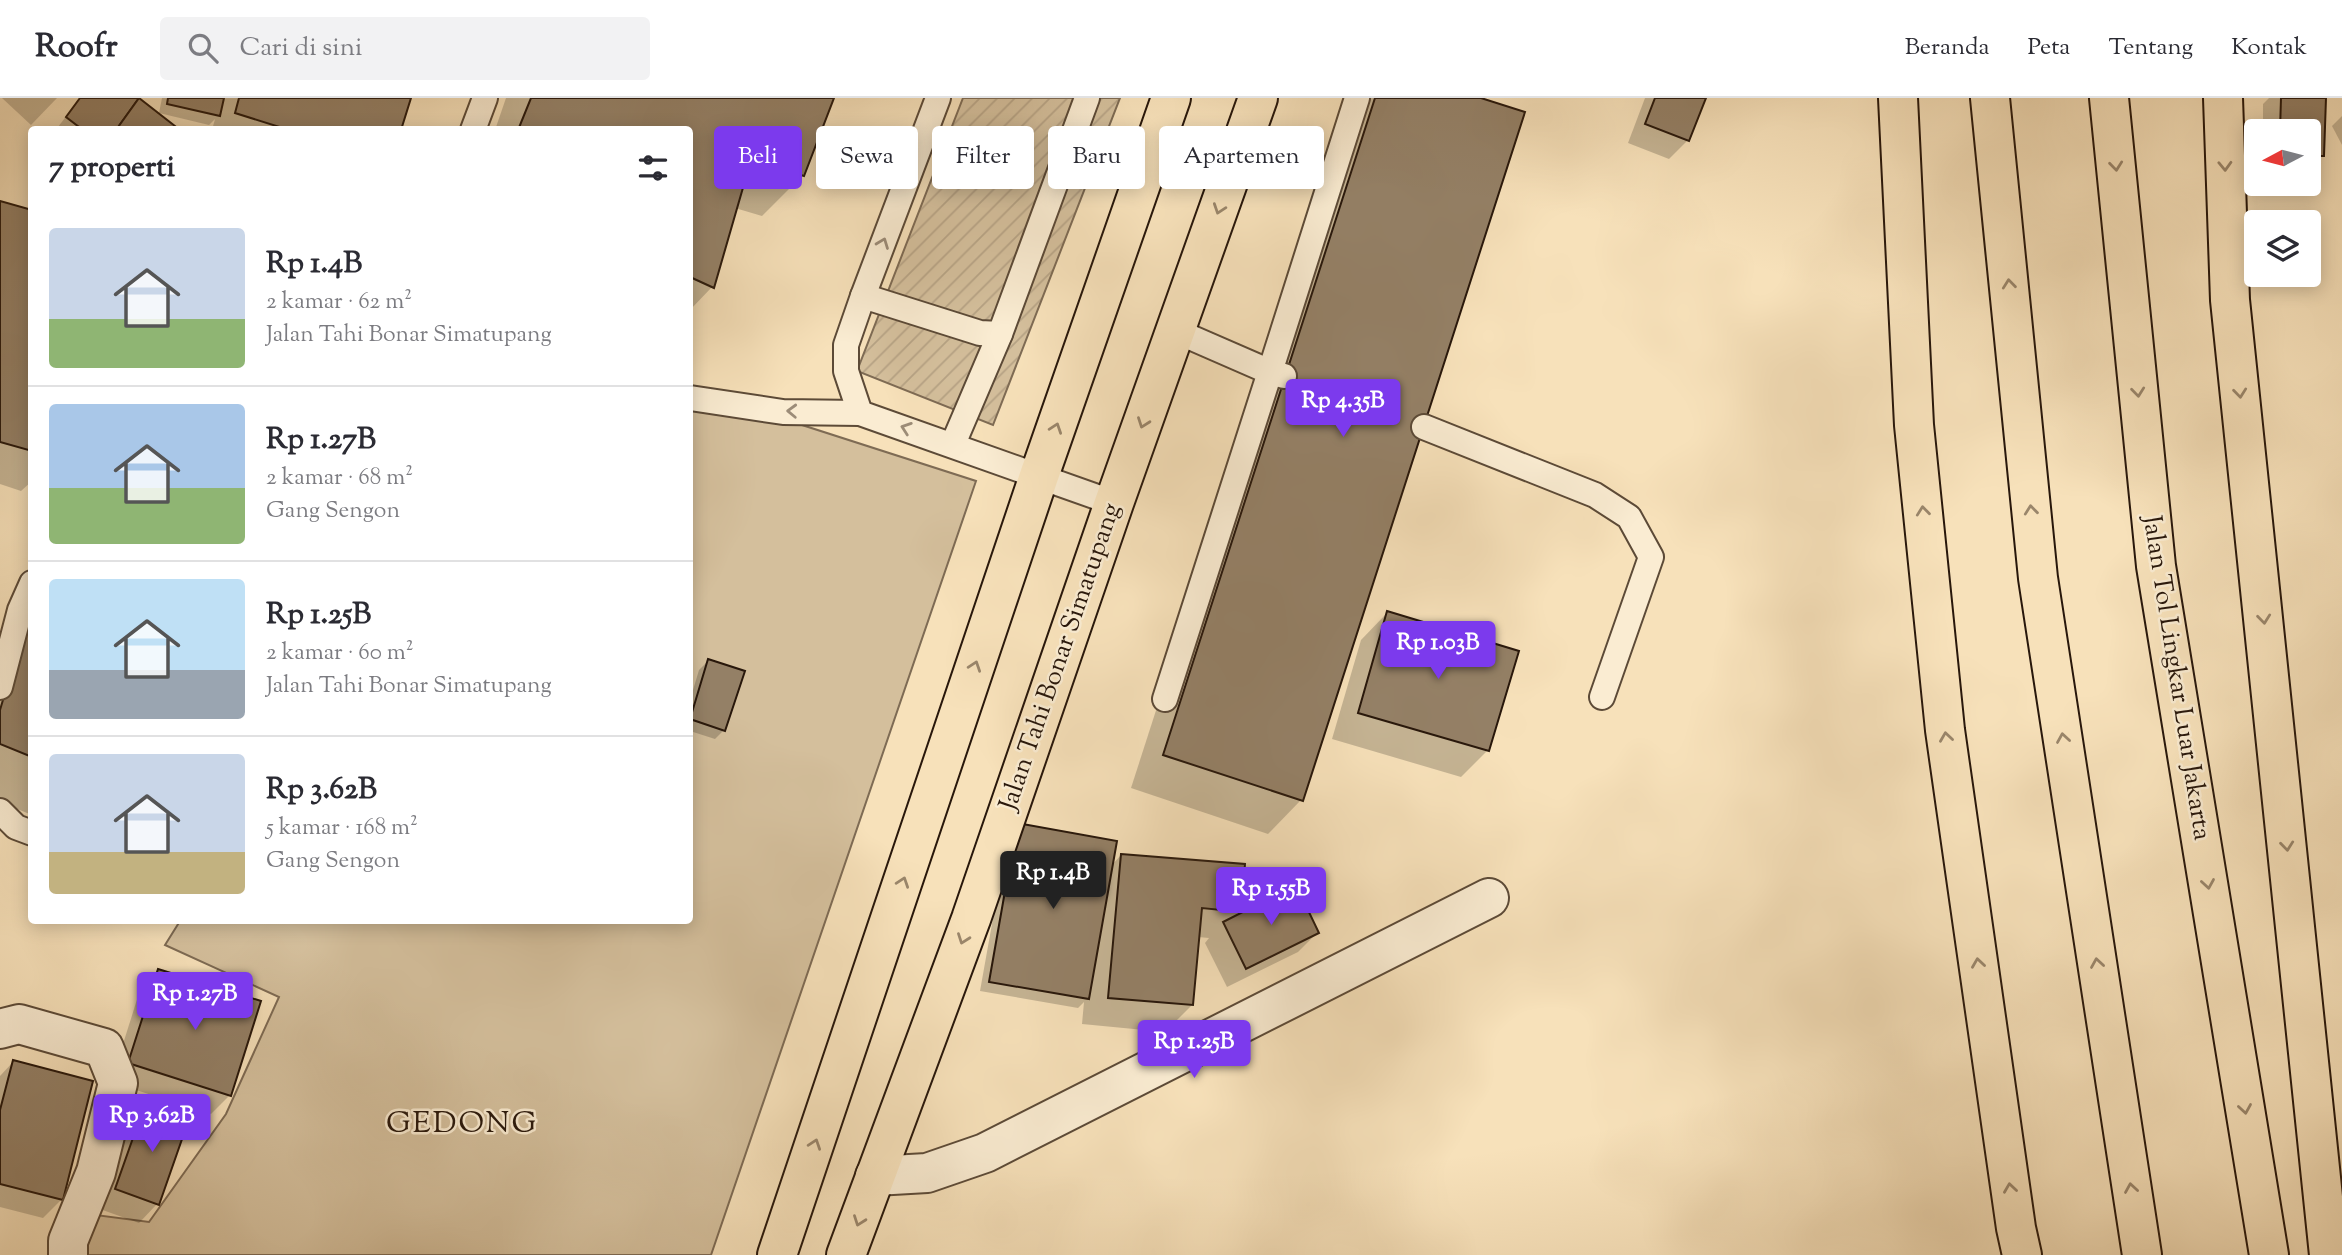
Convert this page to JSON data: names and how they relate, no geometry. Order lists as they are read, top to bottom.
{
  "streets": {
    "highway": ["Jalan Tahi Bonar Simatupang", "Jalan Tol Lingkar Luar Jakarta"]
  },
  "districts": ["GEDONG"],
  "north": "left",
  "page": {
    "header": "Roofr",
    "search": "Cari di sini",
    "nav": [
      "Beranda",
      "Peta",
      "Tentang",
      "Kontak"
    ],
    "chip": [
      "Beli",
      "Sewa",
      "Filter",
      "Baru",
      "Apartemen"
    ],
    "heading": "7 properti",
    "list": [
      {
        "name": "Rp 1.4B",
        "note": "2 kamar · 62 m² · Jalan Tahi Bonar Simatupang"
      },
      {
        "name": "Rp 1.27B",
        "note": "2 kamar · 68 m² · Gang Sengon"
      },
      {
        "name": "Rp 1.25B",
        "note": "2 kamar · 60 m² · Jalan Tahi Bonar Simatupang"
      },
      {
        "name": "Rp 3.62B",
        "note": "5 kamar · 168 m² · Gang Sengon"
      }
    ],
    "price": [
      "Rp 4.35B",
      "Rp 1.03B",
      "Rp 1.4B",
      "Rp 1.55B",
      "Rp 1.27B",
      "Rp 1.25B",
      "Rp 3.62B"
    ]
  }
}
